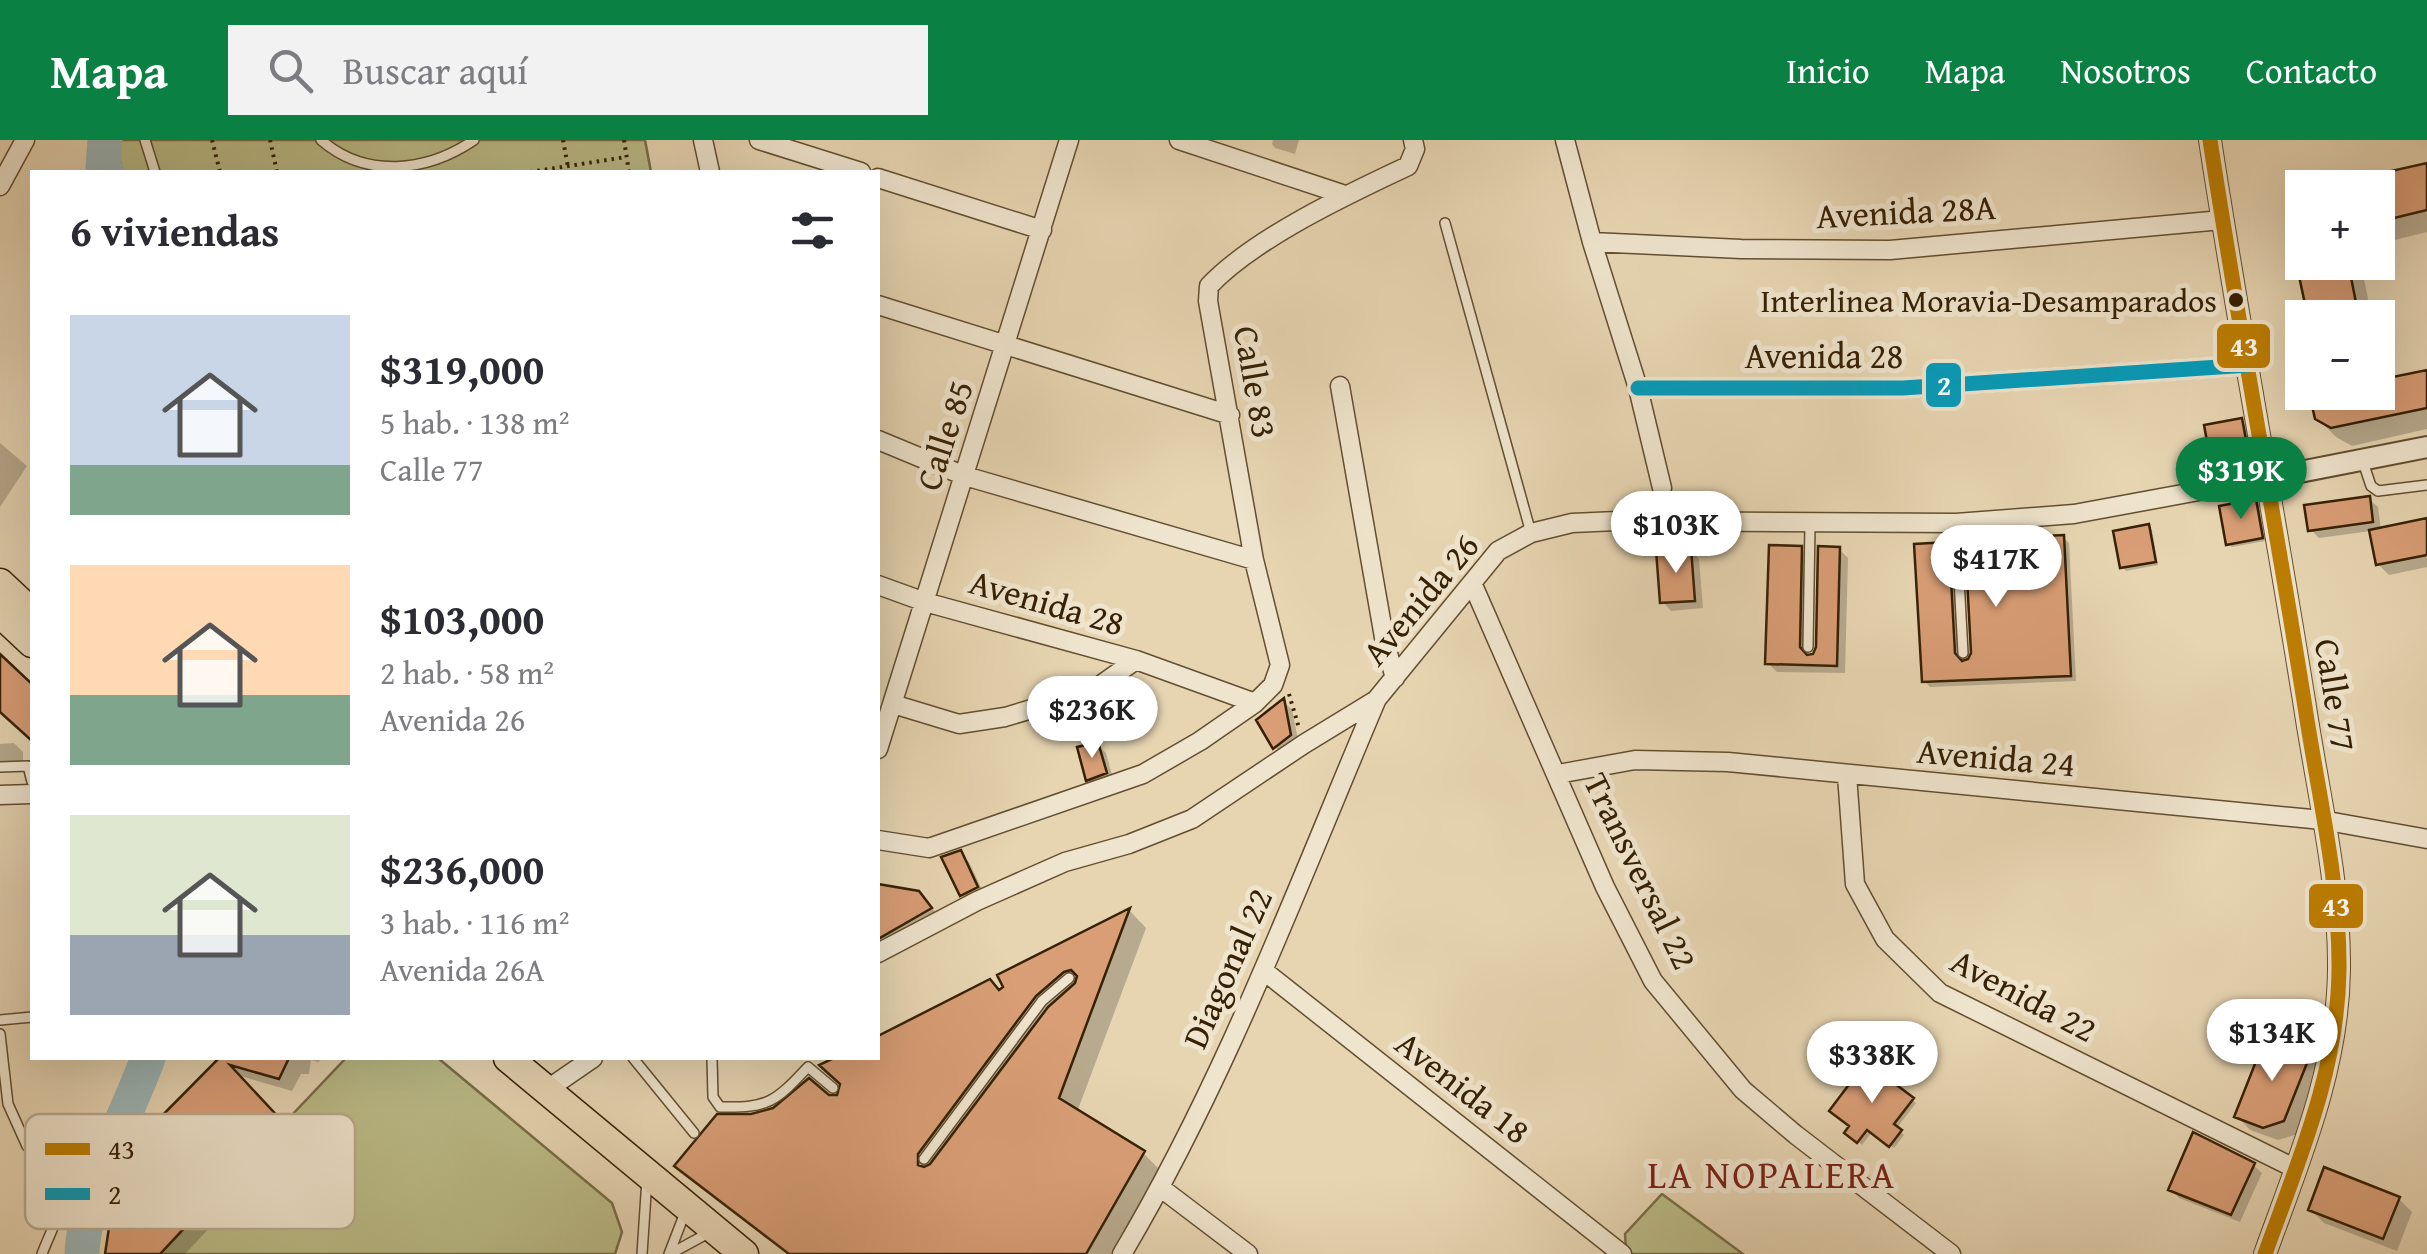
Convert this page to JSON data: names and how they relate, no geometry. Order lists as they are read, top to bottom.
{
  "streets": {
    "street": [
      "Avenida 28A",
      "Avenida 28",
      "Calle 83",
      "Calle 85",
      "Avenida 26",
      "Calle 77",
      "Avenida 24",
      "Transversal 22",
      "Diagonal 22",
      "Avenida 22",
      "Avenida 18"
    ]
  },
  "crossings": [
    ["Avenida 28A", "Calle 77"],
    ["Avenida 28", "Calle 85"],
    ["Avenida 28", "Calle 77"],
    ["Avenida 26", "Calle 77"],
    ["Avenida 26", "Transversal 22"],
    ["Avenida 26", "Diagonal 22"],
    ["Calle 77", "Avenida 24"],
    ["Calle 77", "Avenida 22"],
    ["Avenida 24", "Transversal 22"],
    ["Avenida 24", "Avenida 22"],
    ["Diagonal 22", "Avenida 18"]
  ],
  "districts": ["LA NOPALERA"],
  "places": ["Interlinea Moravia-Desamparados"],
  "lines": ["transit line 43", "transit line 2"],
  "legend": ["43", "2"],
  "page": {
    "header": "Mapa",
    "search": "Buscar aquí",
    "nav": [
      "Inicio",
      "Mapa",
      "Nosotros",
      "Contacto"
    ],
    "map_buttons": ["+", "−"],
    "heading": "6 viviendas",
    "list": [
      {
        "name": "$319,000",
        "note": "5 hab. · 138 m² · Calle 77"
      },
      {
        "name": "$103,000",
        "note": "2 hab. · 58 m² · Avenida 26"
      },
      {
        "name": "$236,000",
        "note": "3 hab. · 116 m² · Avenida 26A"
      }
    ],
    "price": [
      "$319K",
      "$103K",
      "$417K",
      "$236K",
      "$134K",
      "$338K"
    ]
  }
}
